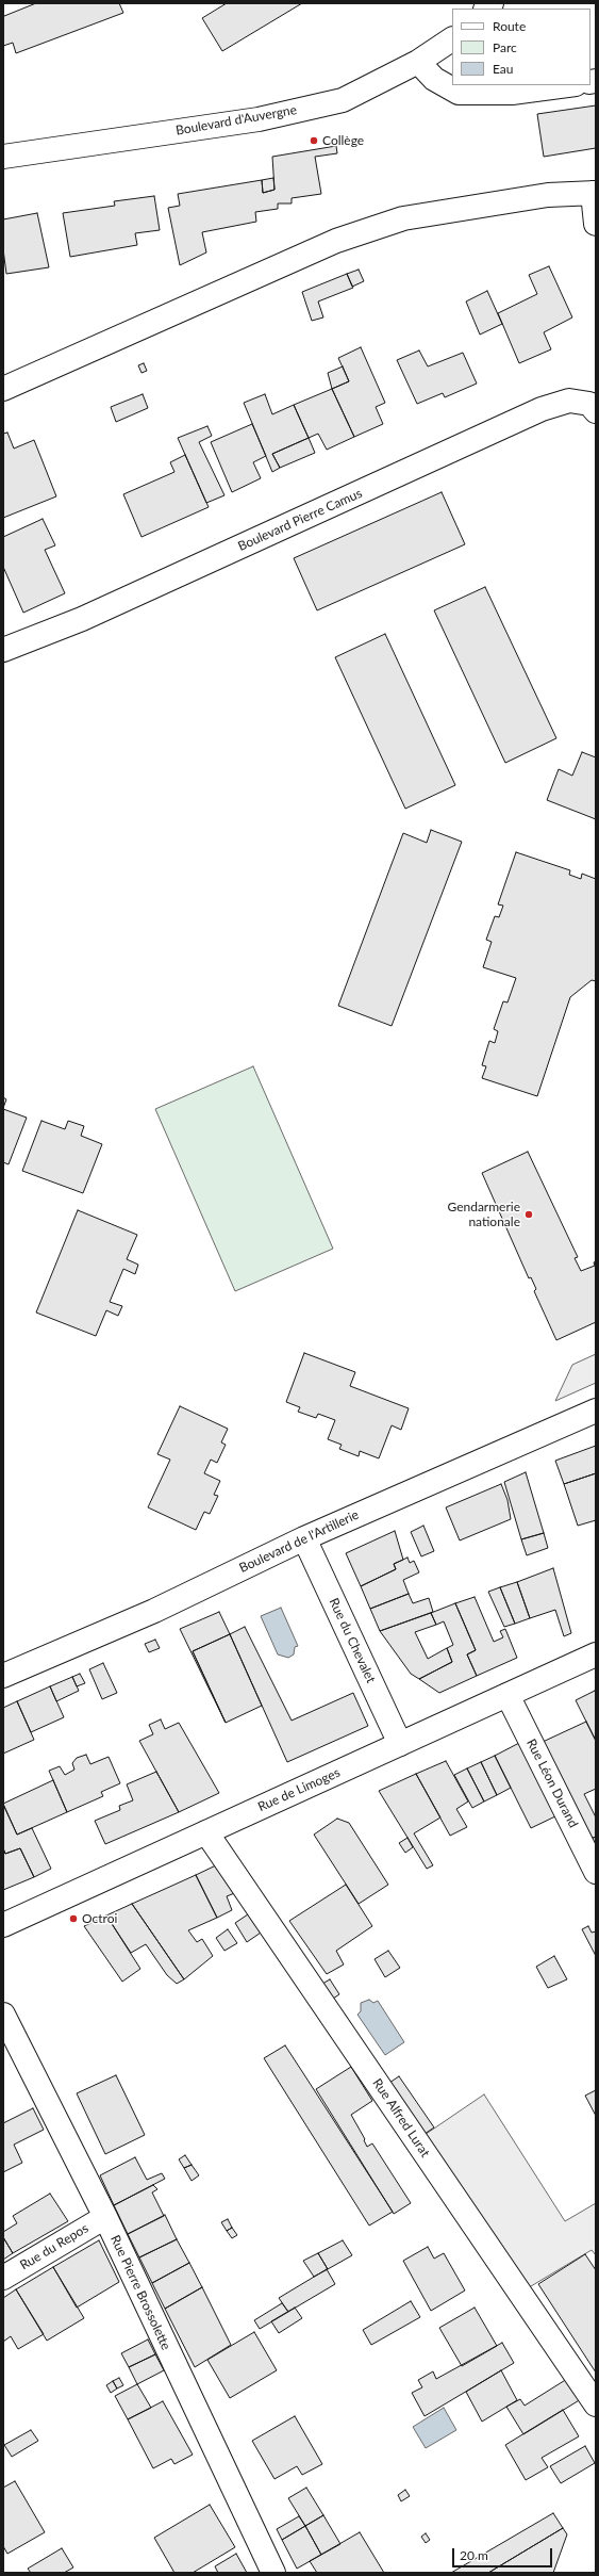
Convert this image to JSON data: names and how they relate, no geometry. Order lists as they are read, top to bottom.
{
  "streets": {
    "street": [
      "Boulevard d'Auvergne",
      "Boulevard Pierre Camus",
      "Boulevard de l'Artillerie",
      "Rue du Chevalet",
      "Rue Léon Durand",
      "Rue de Limoges",
      "Rue Alfred Lurat",
      "Rue du Repos",
      "Rue Pierre Brossolette"
    ]
  },
  "crossings": [
    ["Boulevard de l'Artillerie", "Rue du Chevalet"],
    ["Rue du Chevalet", "Rue de Limoges"],
    ["Rue Léon Durand", "Rue de Limoges"],
    ["Rue de Limoges", "Rue Alfred Lurat"],
    ["Rue du Repos", "Rue Pierre Brossolette"]
  ],
  "places": ["Collège", "Gendarmerie nationale", "Octroi"],
  "legend": ["Route", "Parc", "Eau"],
  "scale_bar": "20 m"
}
